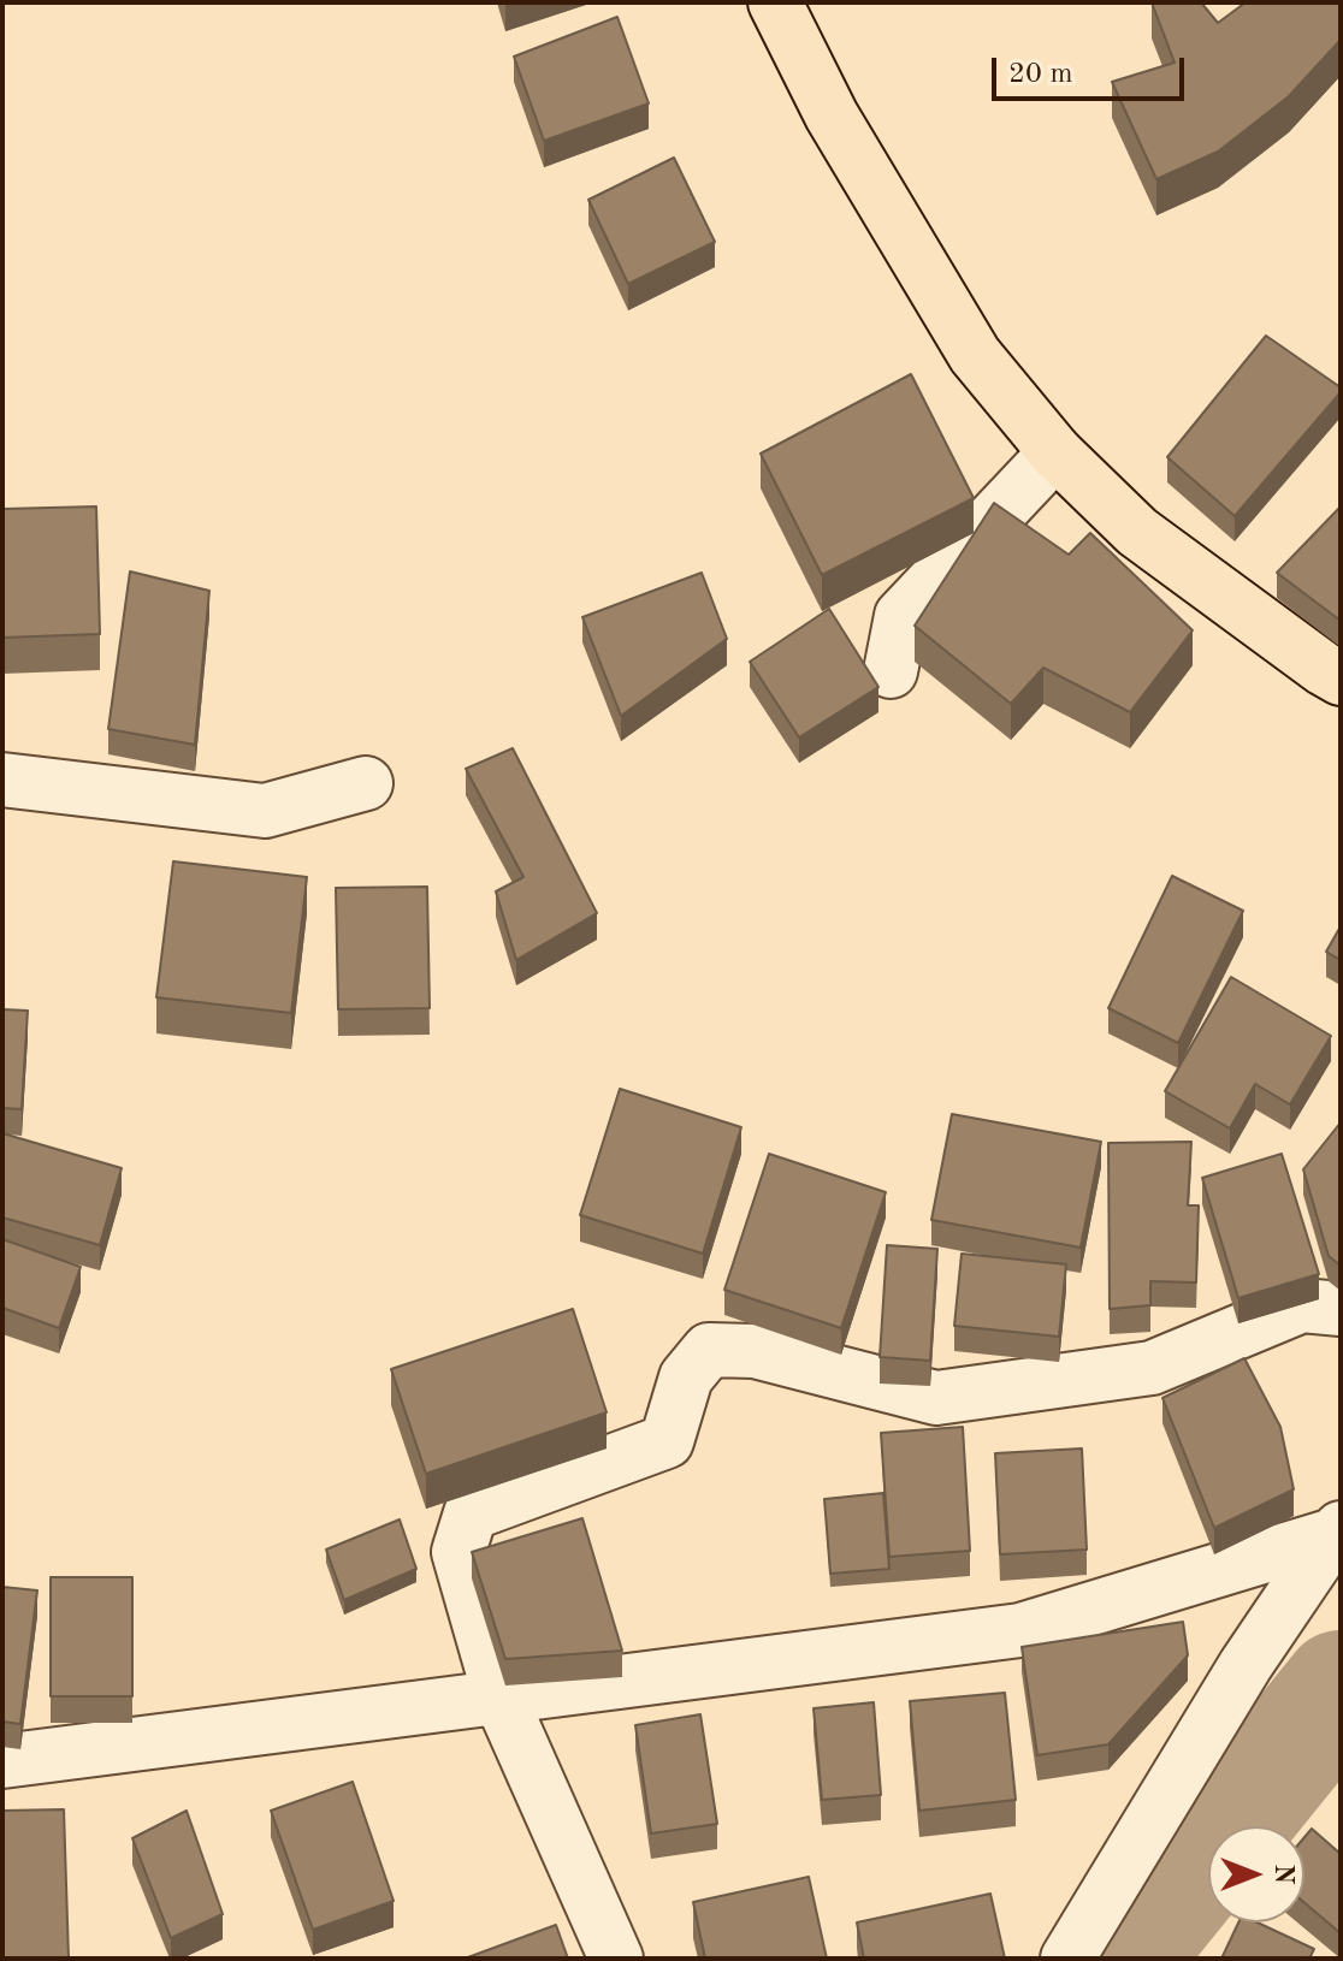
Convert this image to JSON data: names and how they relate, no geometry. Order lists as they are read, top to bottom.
{
  "scale_bar": "20 m",
  "north": "right"
}
